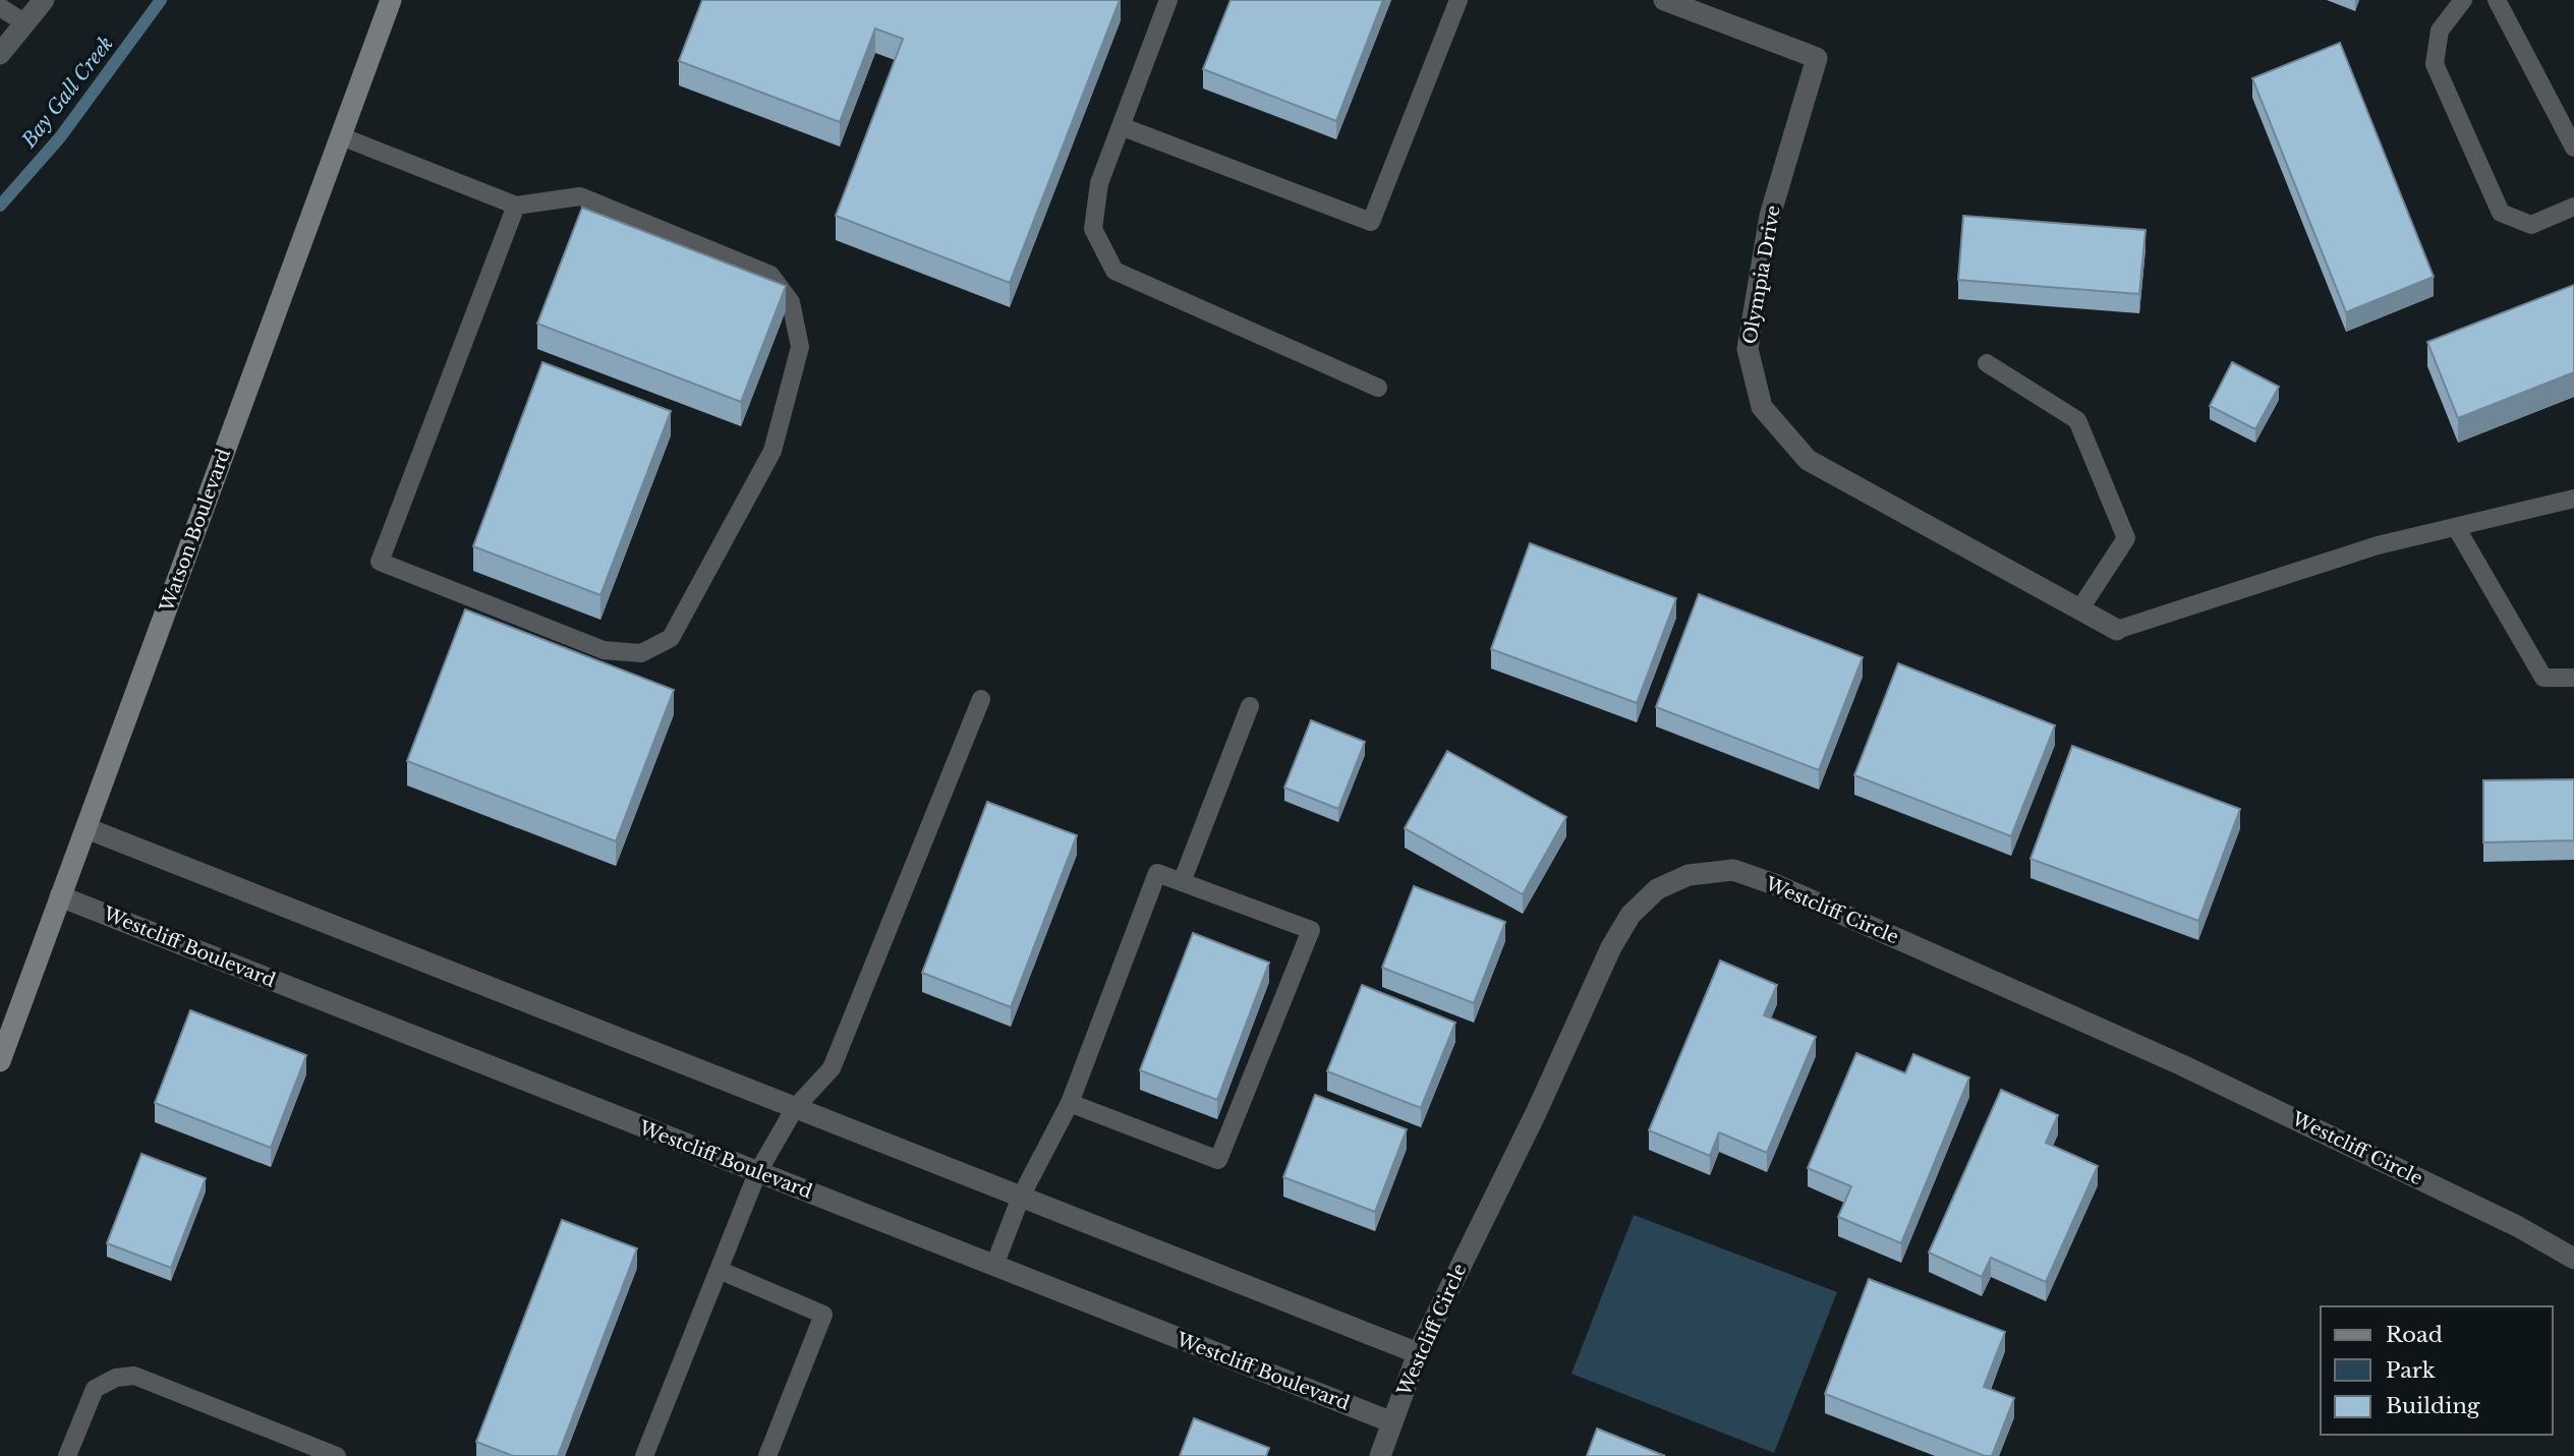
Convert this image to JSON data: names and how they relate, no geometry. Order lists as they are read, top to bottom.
{
  "streets": {
    "main road": ["Watson Boulevard"],
    "street": ["Olympia Drive", "Westcliff Circle", "Westcliff Boulevard"]
  },
  "crossings": [
    ["Watson Boulevard", "Westcliff Boulevard"],
    ["Westcliff Circle", "Westcliff Boulevard"]
  ],
  "water": ["Bay Gall Creek"],
  "legend": ["Road", "Park", "Building"]
}
